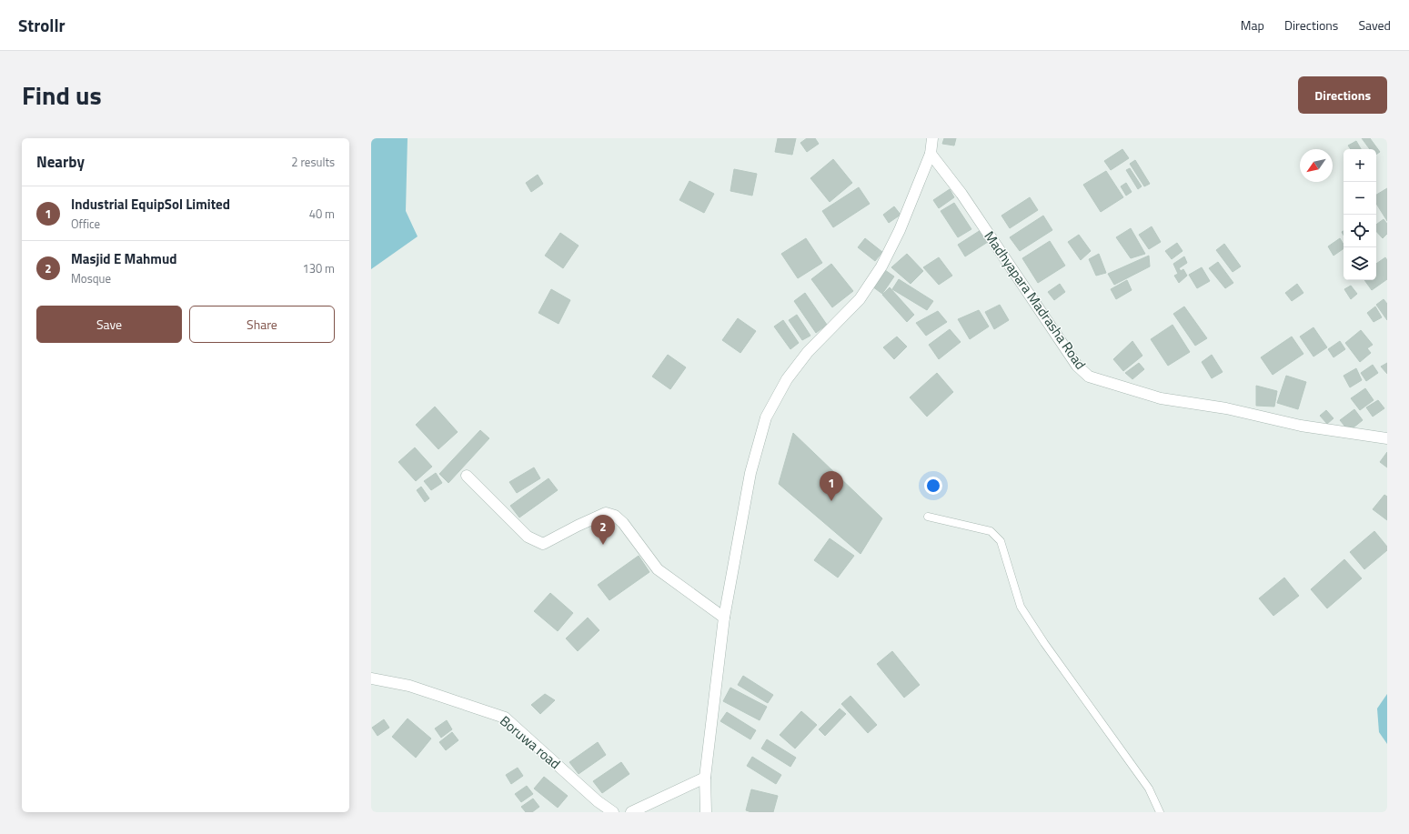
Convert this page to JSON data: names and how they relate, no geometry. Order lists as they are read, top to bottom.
{
  "streets": {
    "street": ["Madhyapara Madrasha Road", "Boruwa road"]
  },
  "north": "bottom left",
  "page": {
    "header": "Strollr",
    "nav": ["Map", "Directions", "Saved"],
    "title": "Find us",
    "buttons": [
      "Directions",
      ["Save", "Share"]
    ],
    "heading": ["Nearby", "2 results"],
    "map_buttons": ["+", "−"],
    "list": [
      {
        "mark": "1",
        "name": "Industrial EquipSol Limited",
        "note": "Office",
        "value": "40 m"
      },
      {
        "mark": "2",
        "name": "Masjid E Mahmud",
        "note": "Mosque",
        "value": "130 m"
      }
    ],
    "pins": ["1", "2"]
  }
}
